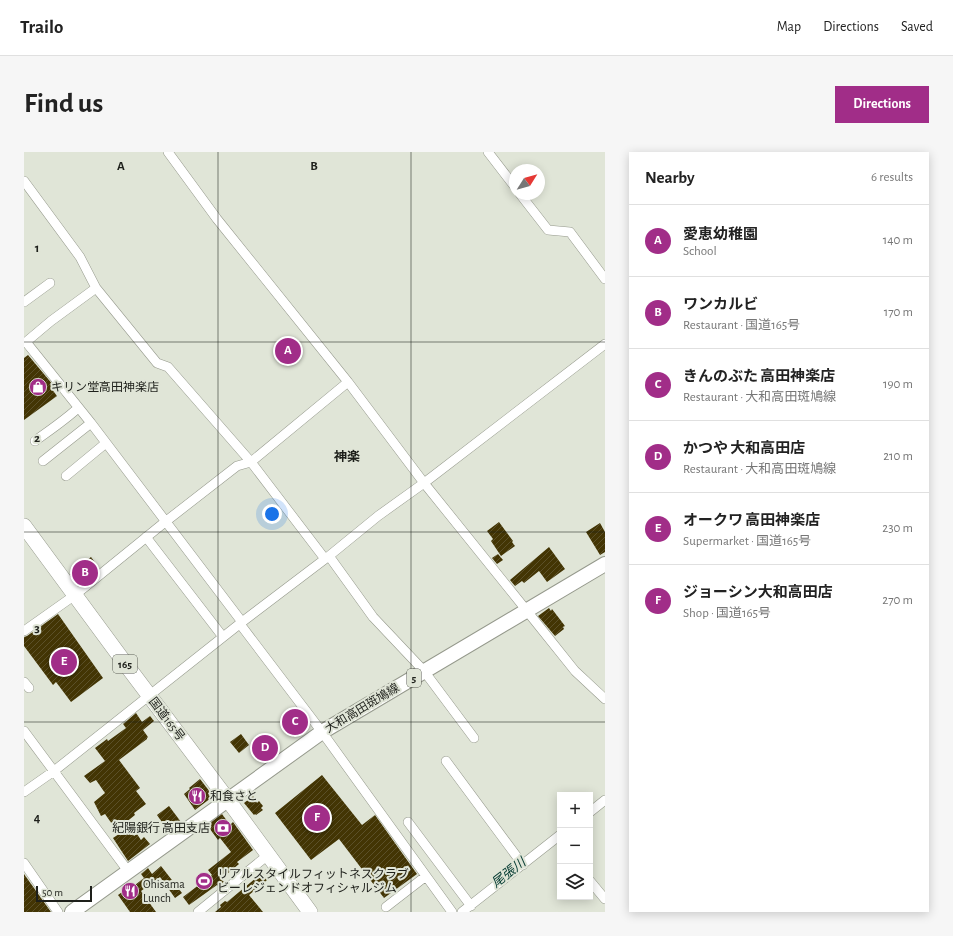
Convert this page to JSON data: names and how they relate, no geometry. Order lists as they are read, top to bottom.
{
  "streets": {
    "highway": ["165", "国道165号"],
    "main road": ["5", "大和高田斑鳩線"]
  },
  "crossings": [
    ["大和高田斑鳩線", "国道165号"]
  ],
  "districts": ["神楽"],
  "water": ["尾張川"],
  "places": {
    "shop": ["キリン堂高田神楽店"],
    "restaurant": ["和食さと", "Ohisama Lunch"],
    "bank": ["紀陽銀行 高田支店"],
    "sports": ["リアルスタイルフィットネスクラブ ビーレジェンドオフィシャルジム"]
  },
  "scale_bar": "50 m",
  "north": "top right",
  "page": {
    "header": "Trailo",
    "nav": ["Map", "Directions", "Saved"],
    "buttons": "Directions",
    "title": "Find us",
    "heading": ["Nearby", "6 results"],
    "list": [
      {
        "mark": "A",
        "name": "愛恵幼稚園",
        "note": "School",
        "value": "140 m"
      },
      {
        "mark": "B",
        "name": "ワンカルビ",
        "note": "Restaurant · 国道165号",
        "value": "170 m"
      },
      {
        "mark": "C",
        "name": "きんのぶた 高田神楽店",
        "note": "Restaurant · 大和高田斑鳩線",
        "value": "190 m"
      },
      {
        "mark": "D",
        "name": "かつや 大和高田店",
        "note": "Restaurant · 大和高田斑鳩線",
        "value": "210 m"
      },
      {
        "mark": "E",
        "name": "オークワ 高田神楽店",
        "note": "Supermarket · 国道165号",
        "value": "230 m"
      },
      {
        "mark": "F",
        "name": "ジョーシン大和高田店",
        "note": "Shop · 国道165号",
        "value": "270 m"
      }
    ],
    "pins": [
      "A",
      "B",
      "E",
      "C",
      "D",
      "F"
    ],
    "map_buttons": ["+", "−"],
    "scale": "50 m"
  },
  "grid": {
    "columns": ["A", "B"],
    "rows": [
      "1",
      "2",
      "3",
      "4"
    ]
  }
}
